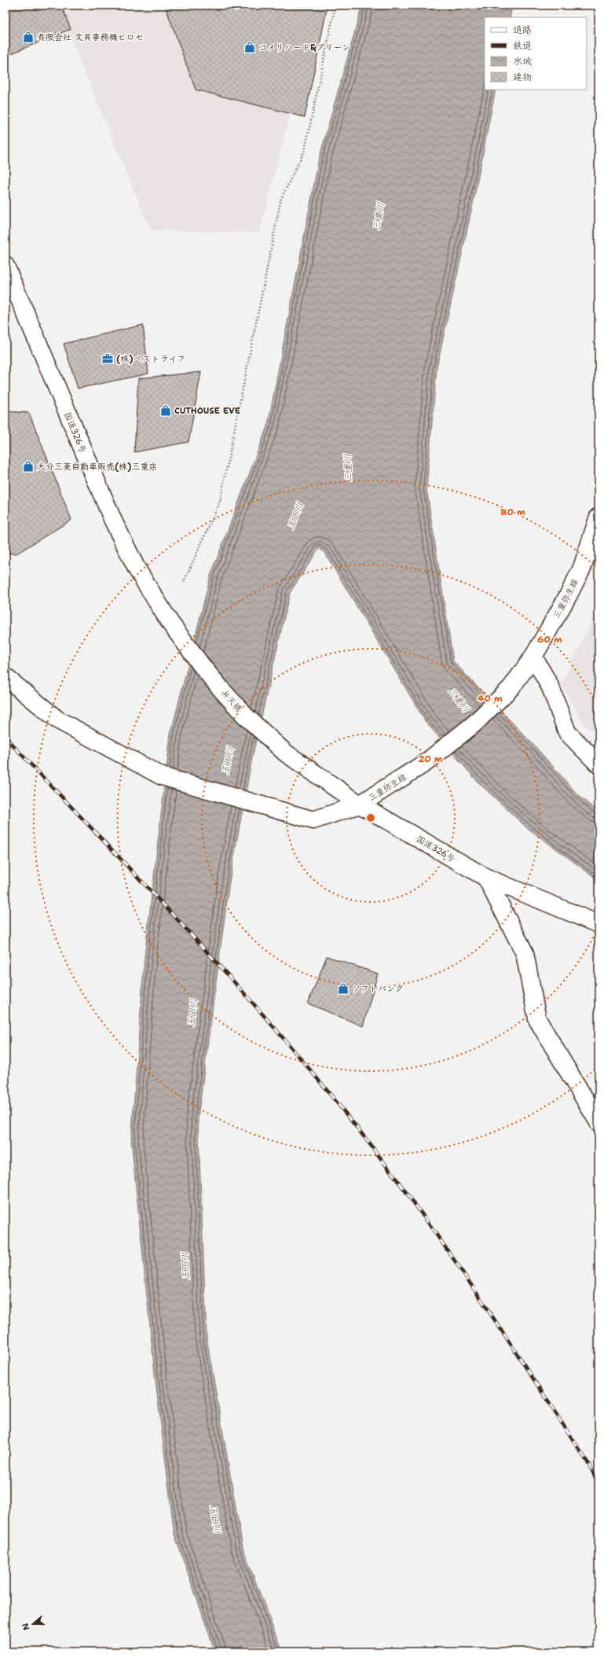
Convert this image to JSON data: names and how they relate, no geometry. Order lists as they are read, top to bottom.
{
  "streets": {
    "main road": ["国道326号", "三重弥生線", "弁天橋"]
  },
  "crossings": [
    ["国道326号", "三重弥生線"],
    ["国道326号", "弁天橋"]
  ],
  "water": ["三重川", "玉田川"],
  "places": {
    "shop": [
      "有限会社 文具事務機ヒロセ",
      "コメリハード&グリーン",
      "CUTHOUSE EVE",
      "大分三菱自動車販売(株)三重店",
      "ソフトバンク"
    ],
    "office": ["(株)ベストライフ"]
  },
  "legend": [
    "道路",
    "鉄道",
    "水域",
    "建物"
  ],
  "north": "left",
  "rings": [
    "80 m",
    "60 m",
    "40 m",
    "20 m"
  ]
}
